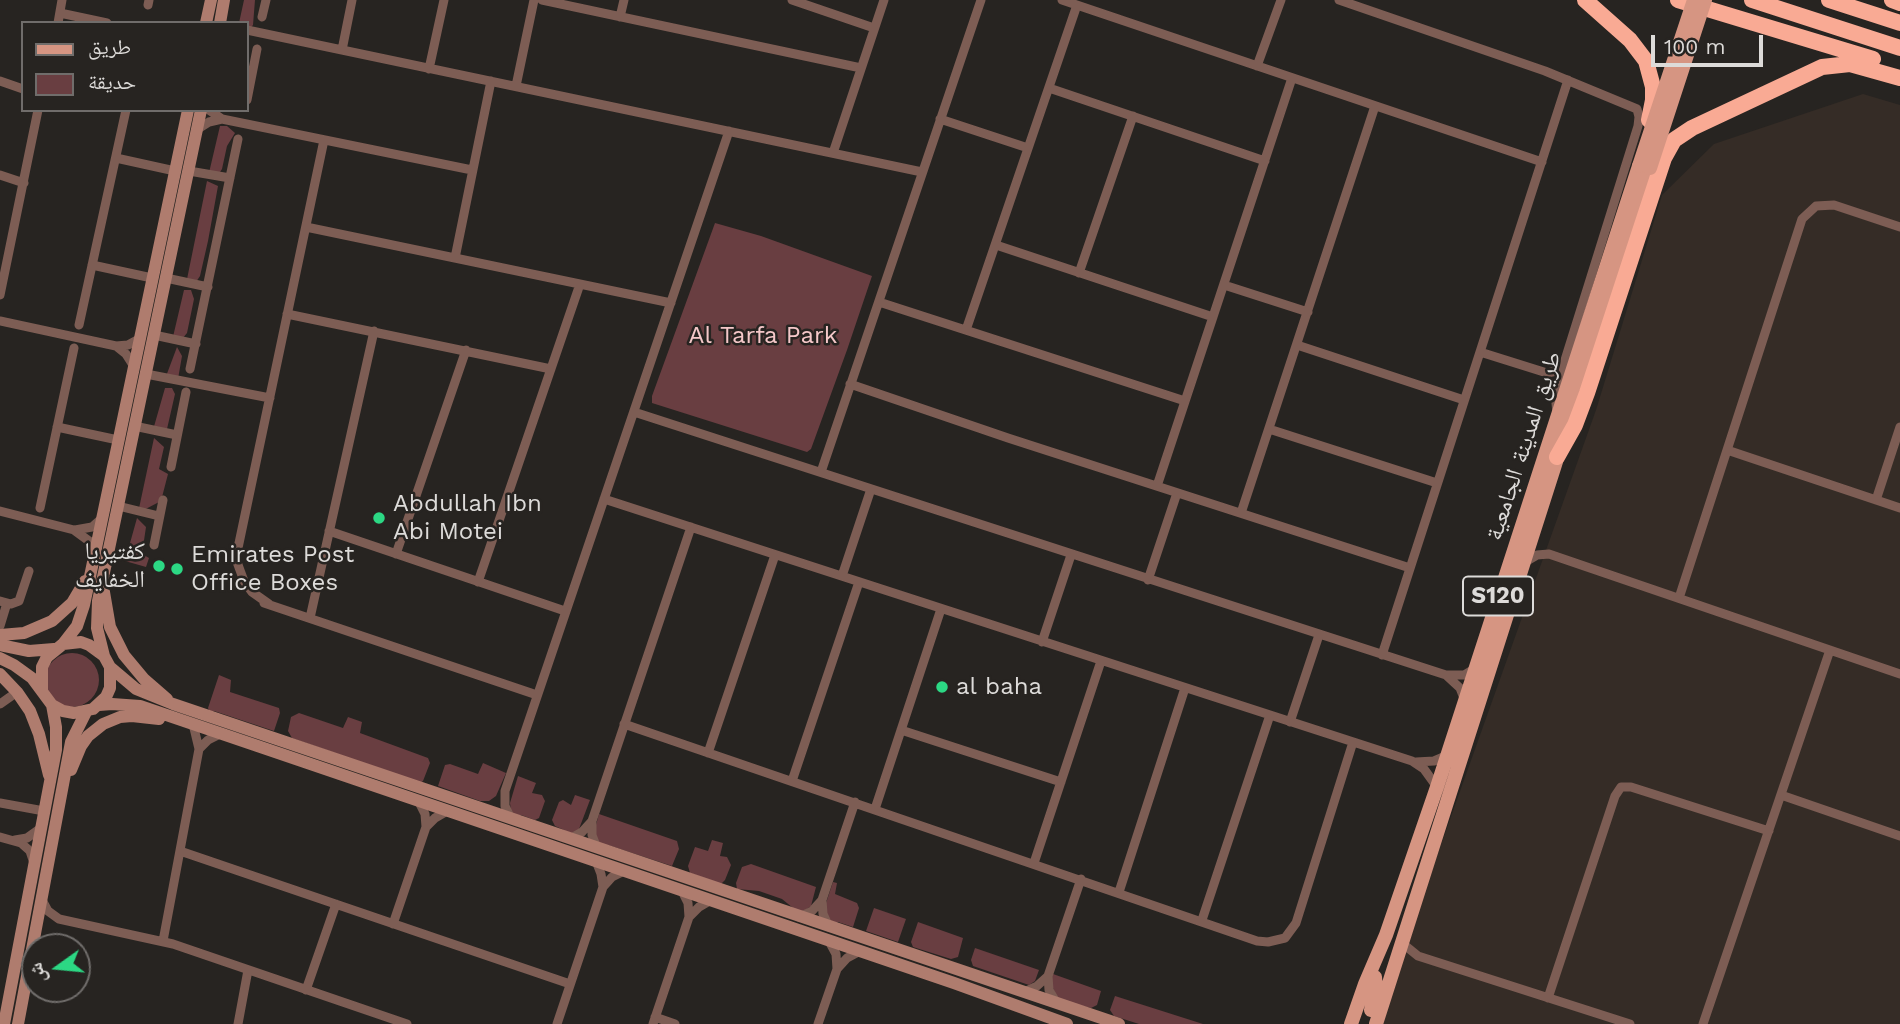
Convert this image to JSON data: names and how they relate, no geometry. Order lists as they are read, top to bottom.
{
  "streets": {
    "main road": ["طريق المدينة الجامعية", "S120"]
  },
  "parks": ["Al Tarfa Park"],
  "places": [
    "Abdullah Ibn Abi Motei",
    "كفتيريا الخفايف",
    "Emirates Post Office Boxes",
    "al baha"
  ],
  "legend": ["طريق", "حديقة"],
  "scale_bar": "100 m",
  "north": "left"
}
